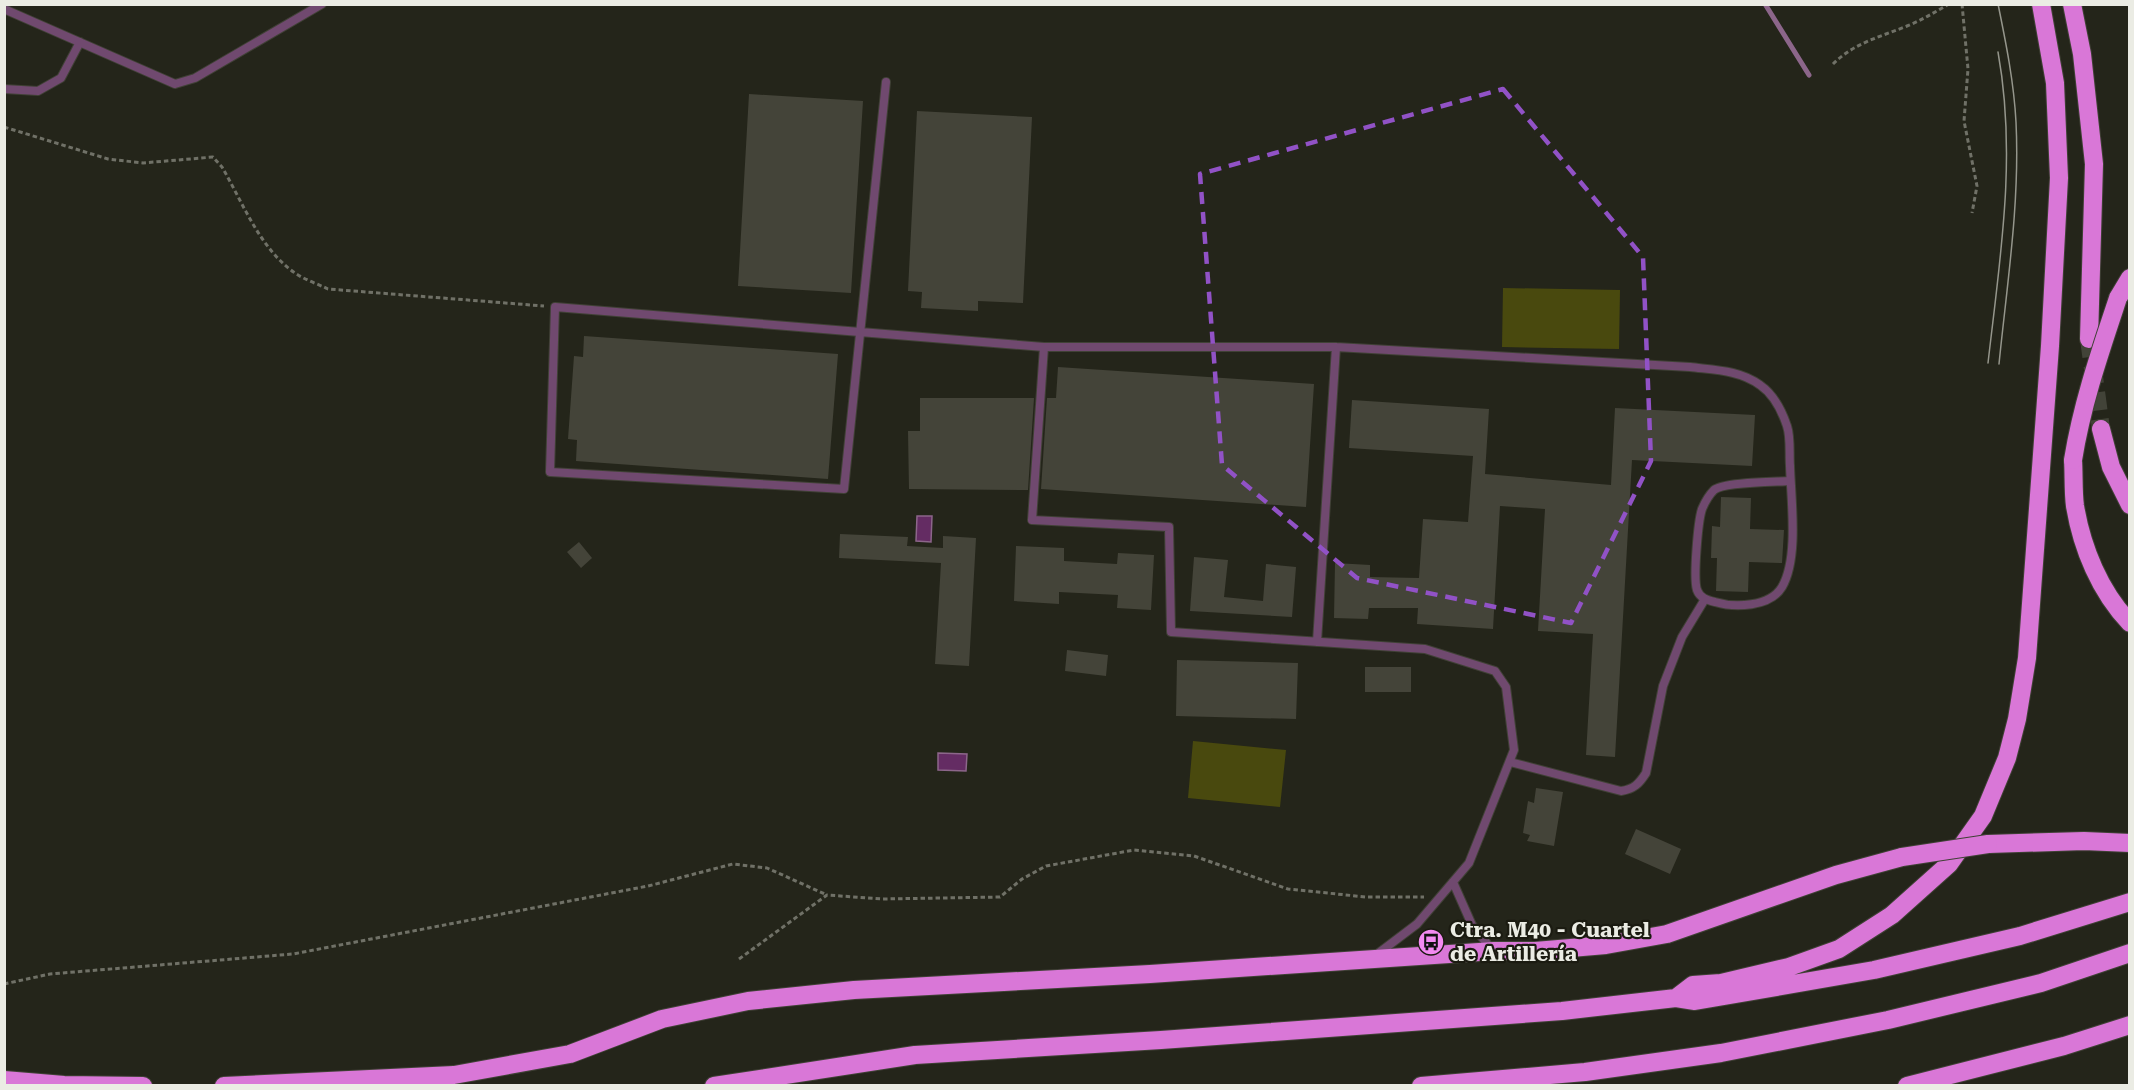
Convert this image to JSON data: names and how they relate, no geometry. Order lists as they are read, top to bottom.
{
  "places": {
    "bus stop": ["Ctra. M40 - Cuartel de Artillería"]
  }
}
